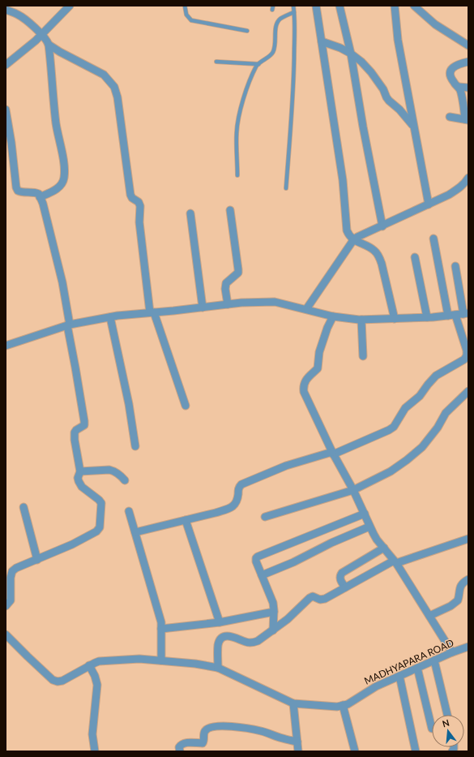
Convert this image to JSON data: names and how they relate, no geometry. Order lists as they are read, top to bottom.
{
  "streets": {
    "street": ["MADHYAPARA ROAD"]
  },
  "north": "top"
}
